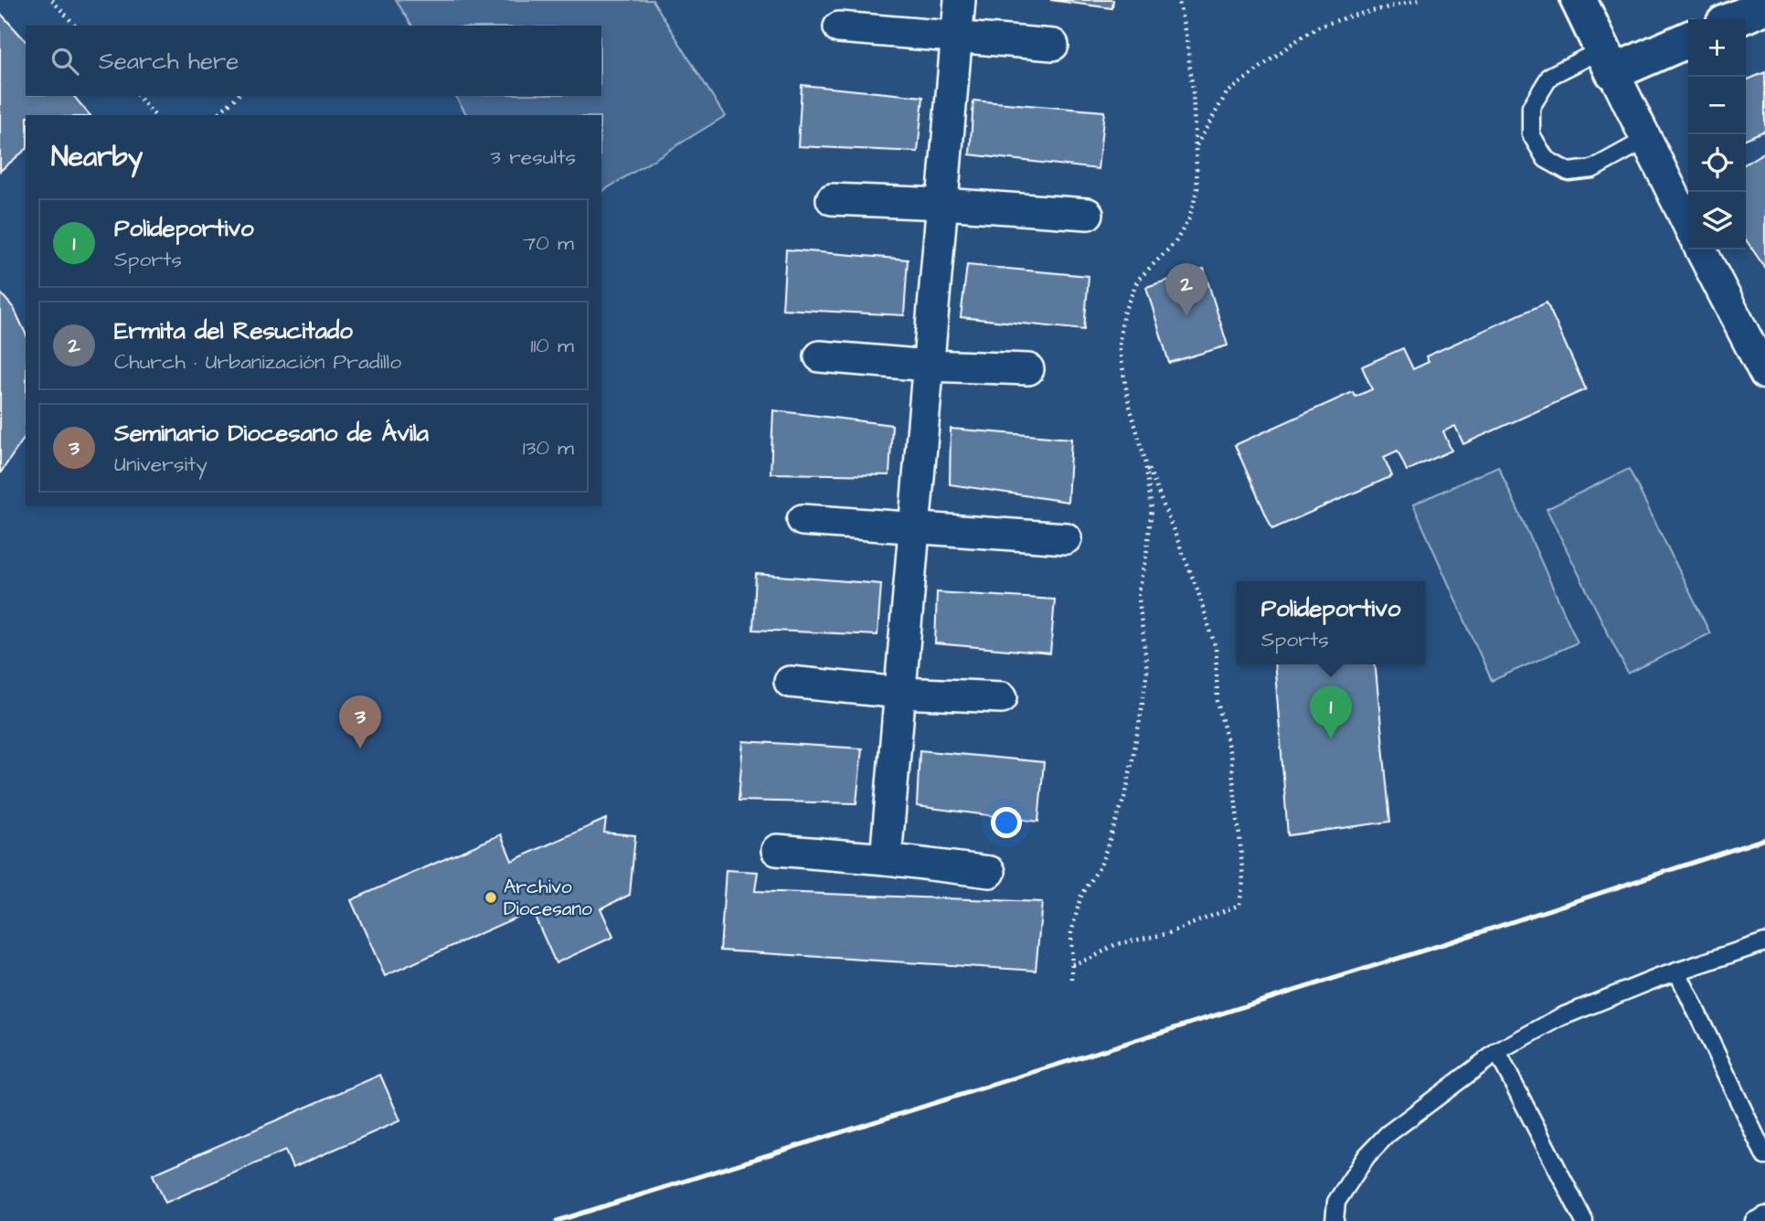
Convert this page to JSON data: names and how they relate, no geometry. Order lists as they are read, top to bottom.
{
  "places": ["Archivo Diocesano"],
  "page": {
    "map_buttons": ["+", "−"],
    "search": "Search here",
    "heading": ["Nearby", "3 results"],
    "list": [
      {
        "mark": "1",
        "name": "Polideportivo",
        "note": "Sports",
        "value": "70 m"
      },
      {
        "mark": "2",
        "name": "Ermita del Resucitado",
        "note": "Church · Urbanización Pradillo",
        "value": "110 m"
      },
      {
        "mark": "3",
        "name": "Seminario Diocesano de Ávila",
        "note": "University",
        "value": "130 m"
      }
    ],
    "pins": ["2", "1", "3"],
    "popup": ["Polideportivo", "Sports"]
  }
}
